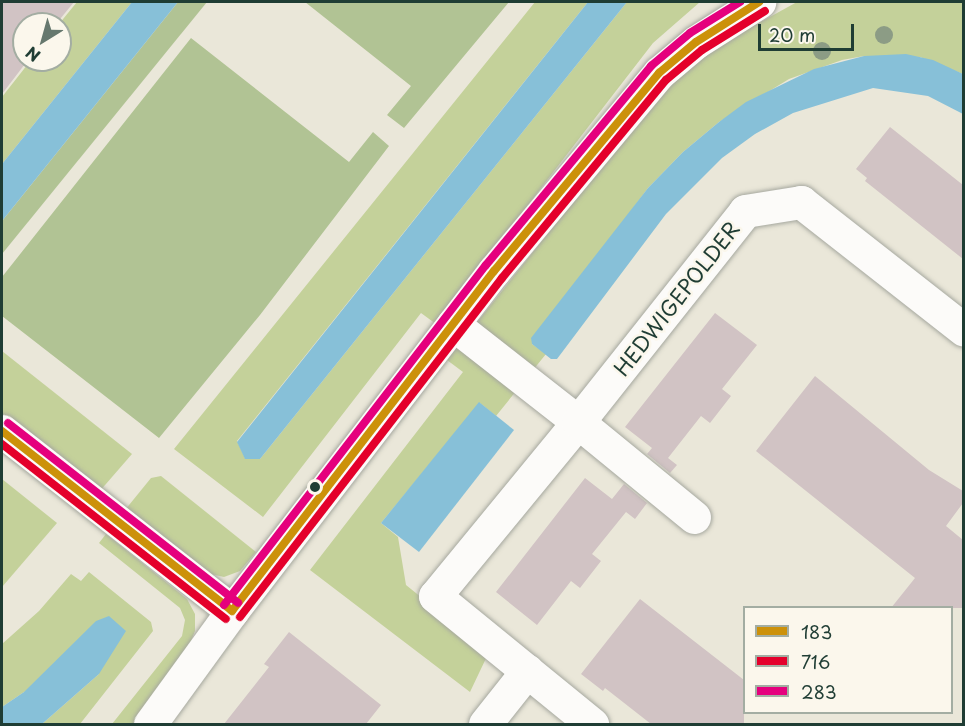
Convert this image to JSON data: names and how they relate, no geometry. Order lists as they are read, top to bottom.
{
  "streets": {
    "street": ["HEDWIGEPOLDER"]
  },
  "lines": ["transit line 183", "transit line 283", "transit line 716"],
  "legend": ["183", "716", "283"],
  "scale_bar": "20 m",
  "north": "bottom left"
}
